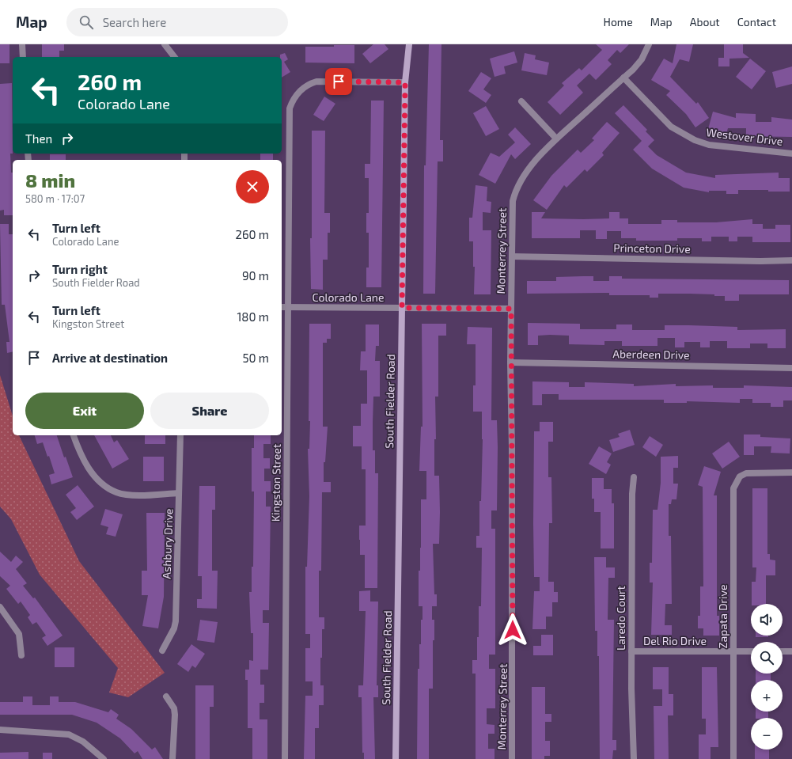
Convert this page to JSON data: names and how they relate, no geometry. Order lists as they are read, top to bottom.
{
  "streets": {
    "street": [
      "Westover Drive",
      "Princeton Drive",
      "Monterrey Street",
      "Colorado Lane",
      "Aberdeen Drive",
      "South Fielder Road",
      "Kingston Street",
      "Ashbury Drive",
      "Zapata Drive",
      "Laredo Court",
      "Del Rio Drive"
    ]
  },
  "crossings": [
    ["Westover Drive", "Monterrey Street"],
    ["Princeton Drive", "Monterrey Street"],
    ["Monterrey Street", "Colorado Lane"],
    ["Monterrey Street", "Aberdeen Drive"],
    ["Colorado Lane", "South Fielder Road"],
    ["Colorado Lane", "Kingston Street"],
    ["South Fielder Road", "Kingston Street"],
    ["Zapata Drive", "Del Rio Drive"],
    ["Laredo Court", "Del Rio Drive"]
  ],
  "page": {
    "header": "Map",
    "search": "Search here",
    "nav": [
      "Home",
      "Map",
      "About",
      "Contact"
    ],
    "turn": ["260 m", "Colorado Lane"],
    "then": "Then",
    "heading": ["8 min", "580 m · 17:07"],
    "list": [
      {
        "name": "Turn left",
        "note": "Colorado Lane",
        "value": "260 m"
      },
      {
        "name": "Turn right",
        "note": "South Fielder Road",
        "value": "90 m"
      },
      {
        "name": "Turn left",
        "note": "Kingston Street",
        "value": "180 m"
      },
      {
        "name": "Arrive at destination",
        "value": "50 m"
      }
    ],
    "buttons": ["Exit", "Share"],
    "map_buttons": ["+", "−"]
  }
}
